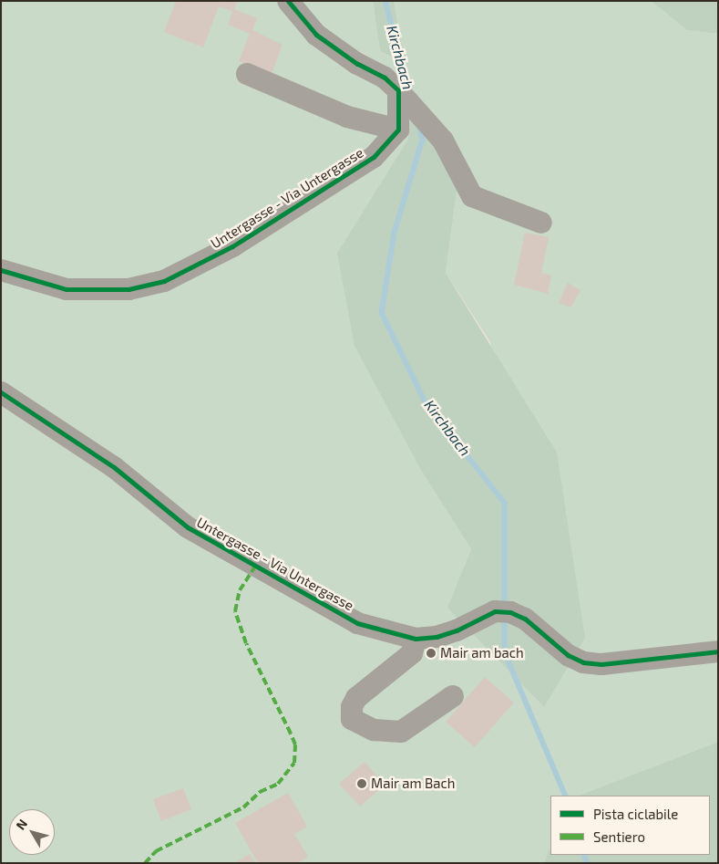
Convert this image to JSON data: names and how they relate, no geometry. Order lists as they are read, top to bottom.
{
  "streets": {
    "street": ["Untergasse - Via Untergasse"]
  },
  "water": ["Kirchbach"],
  "places": ["Mair am bach", "Mair am Bach"],
  "legend": ["Pista ciclabile", "Sentiero"],
  "north": "top left"
}
